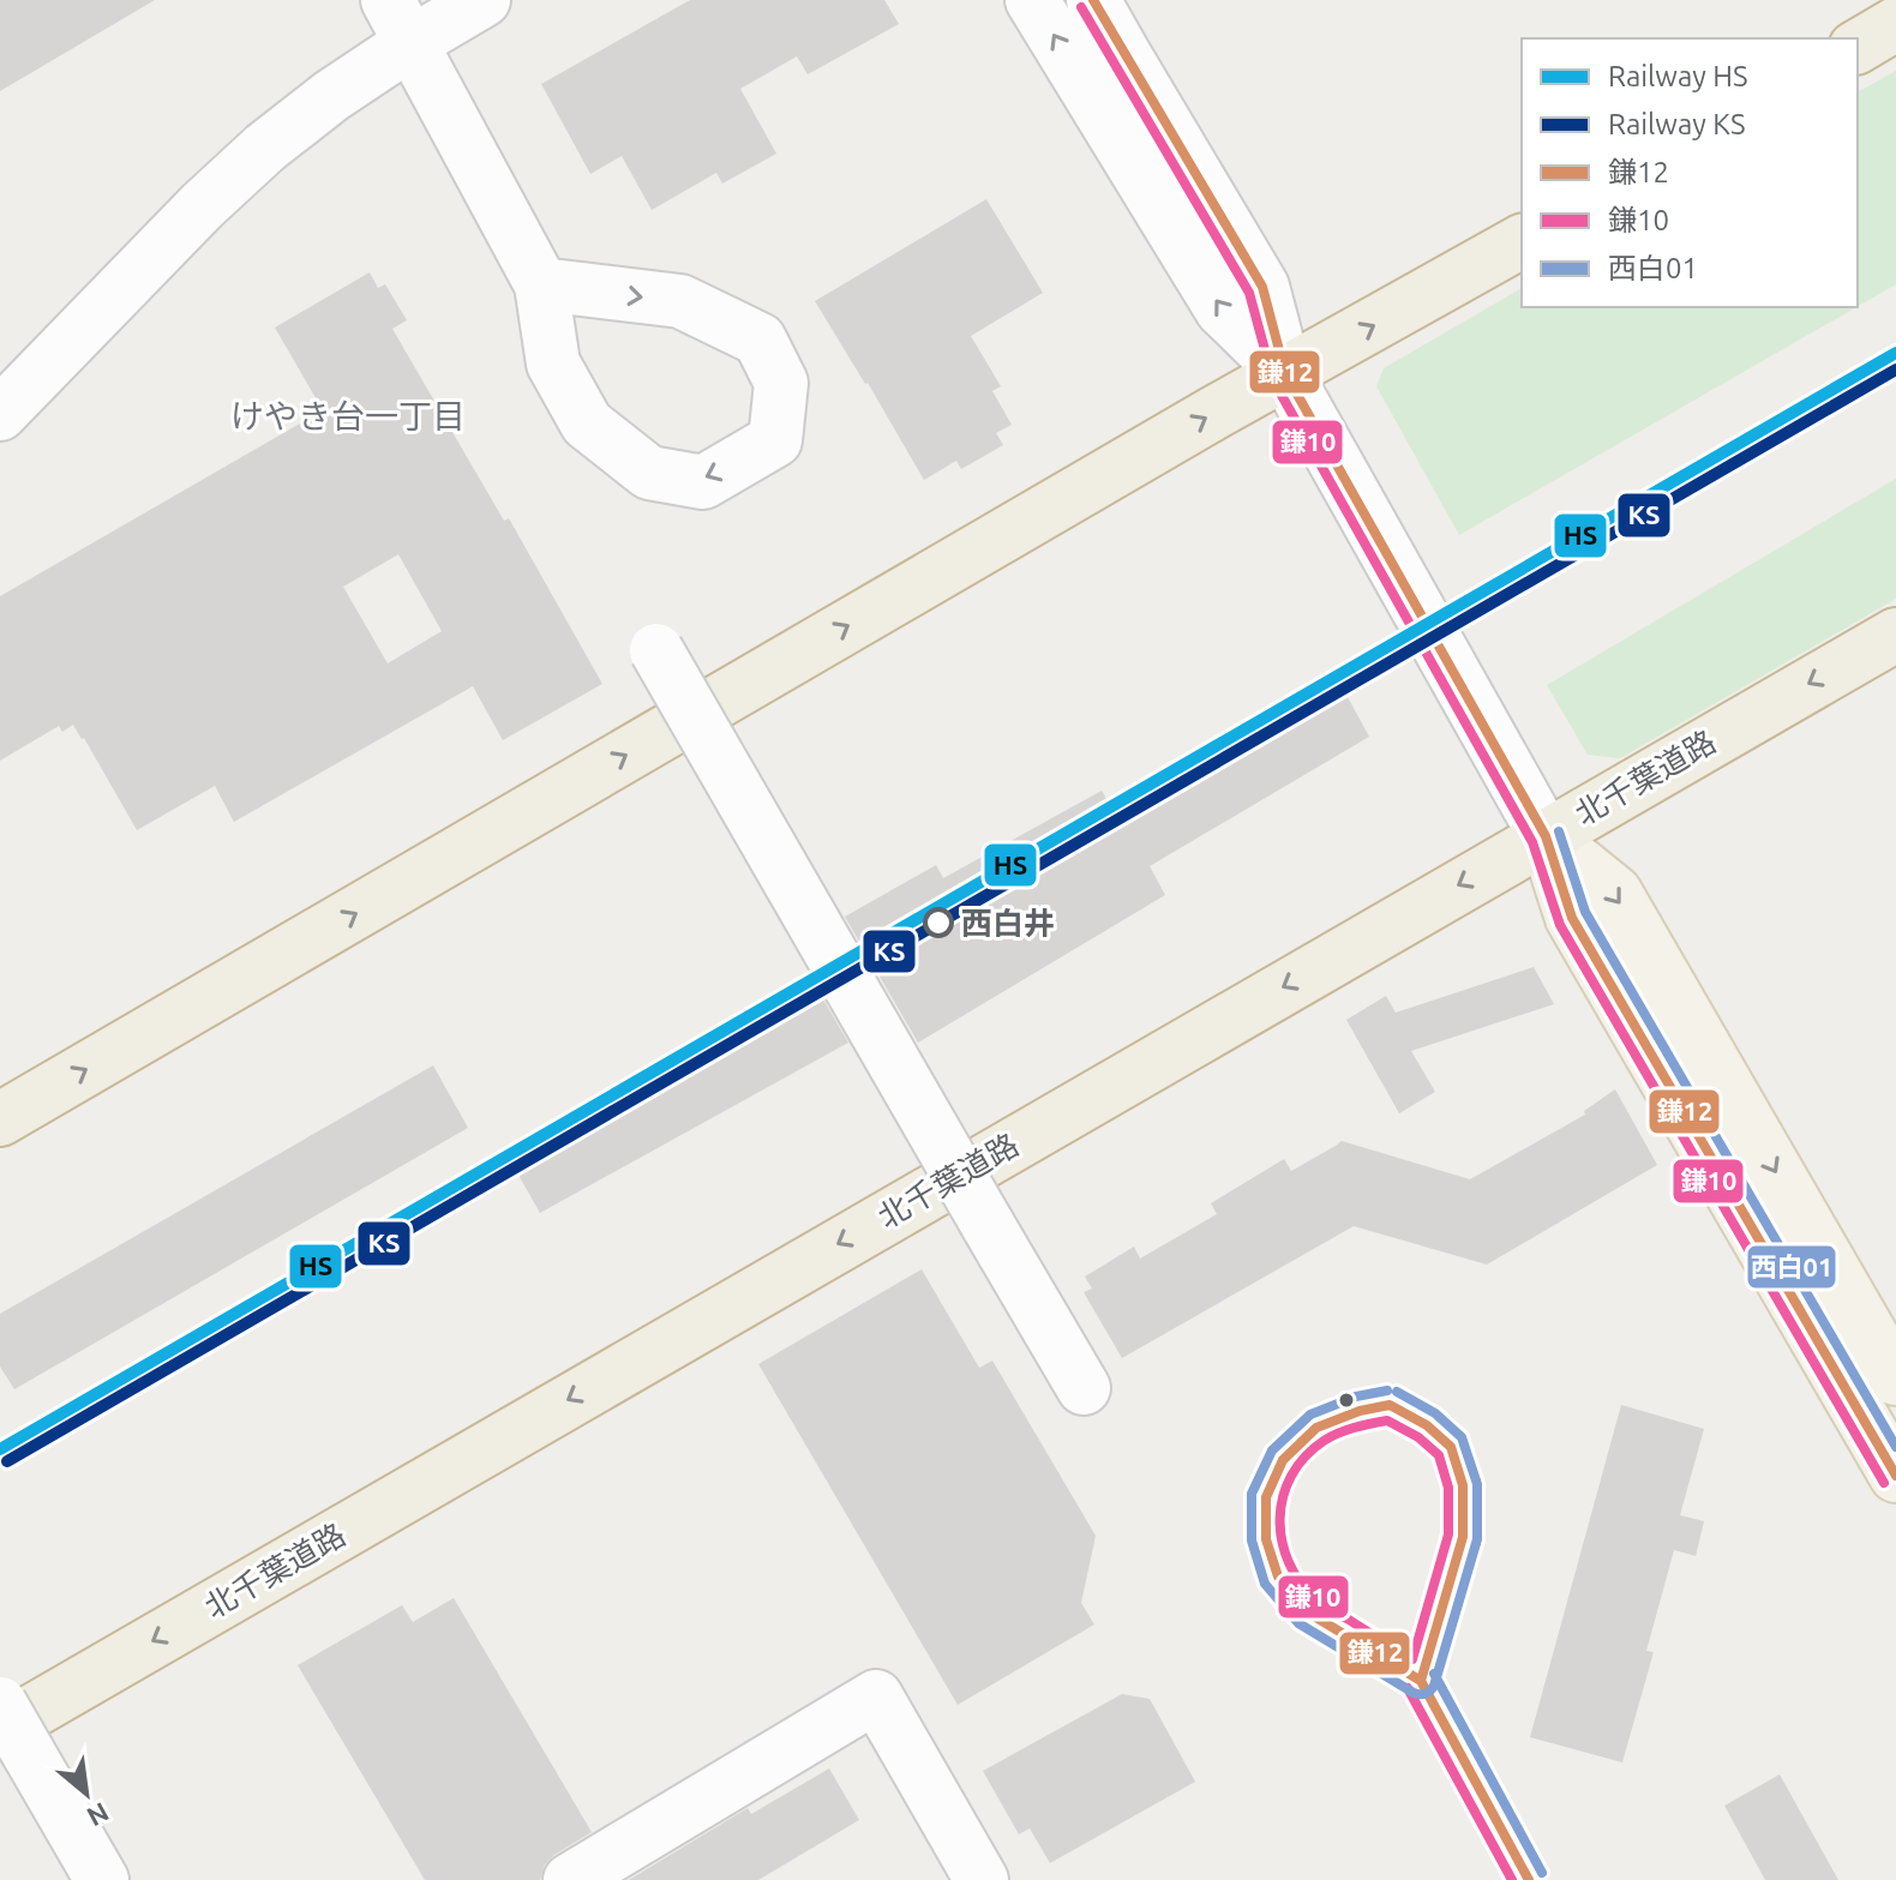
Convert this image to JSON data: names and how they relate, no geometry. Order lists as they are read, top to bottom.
{
  "streets": {
    "highway": ["北千葉道路"]
  },
  "one_way": ["北千葉道路"],
  "districts": ["けやき台一丁目"],
  "places": ["西白井"],
  "lines": [
    "transit line 鎌12",
    "transit line 鎌10",
    "rail line HS",
    "rail line KS",
    "transit line 西白01"
  ],
  "legend": [
    "Railway HS",
    "Railway KS",
    "鎌12",
    "鎌10",
    "西白01"
  ],
  "north": "bottom right"
}
